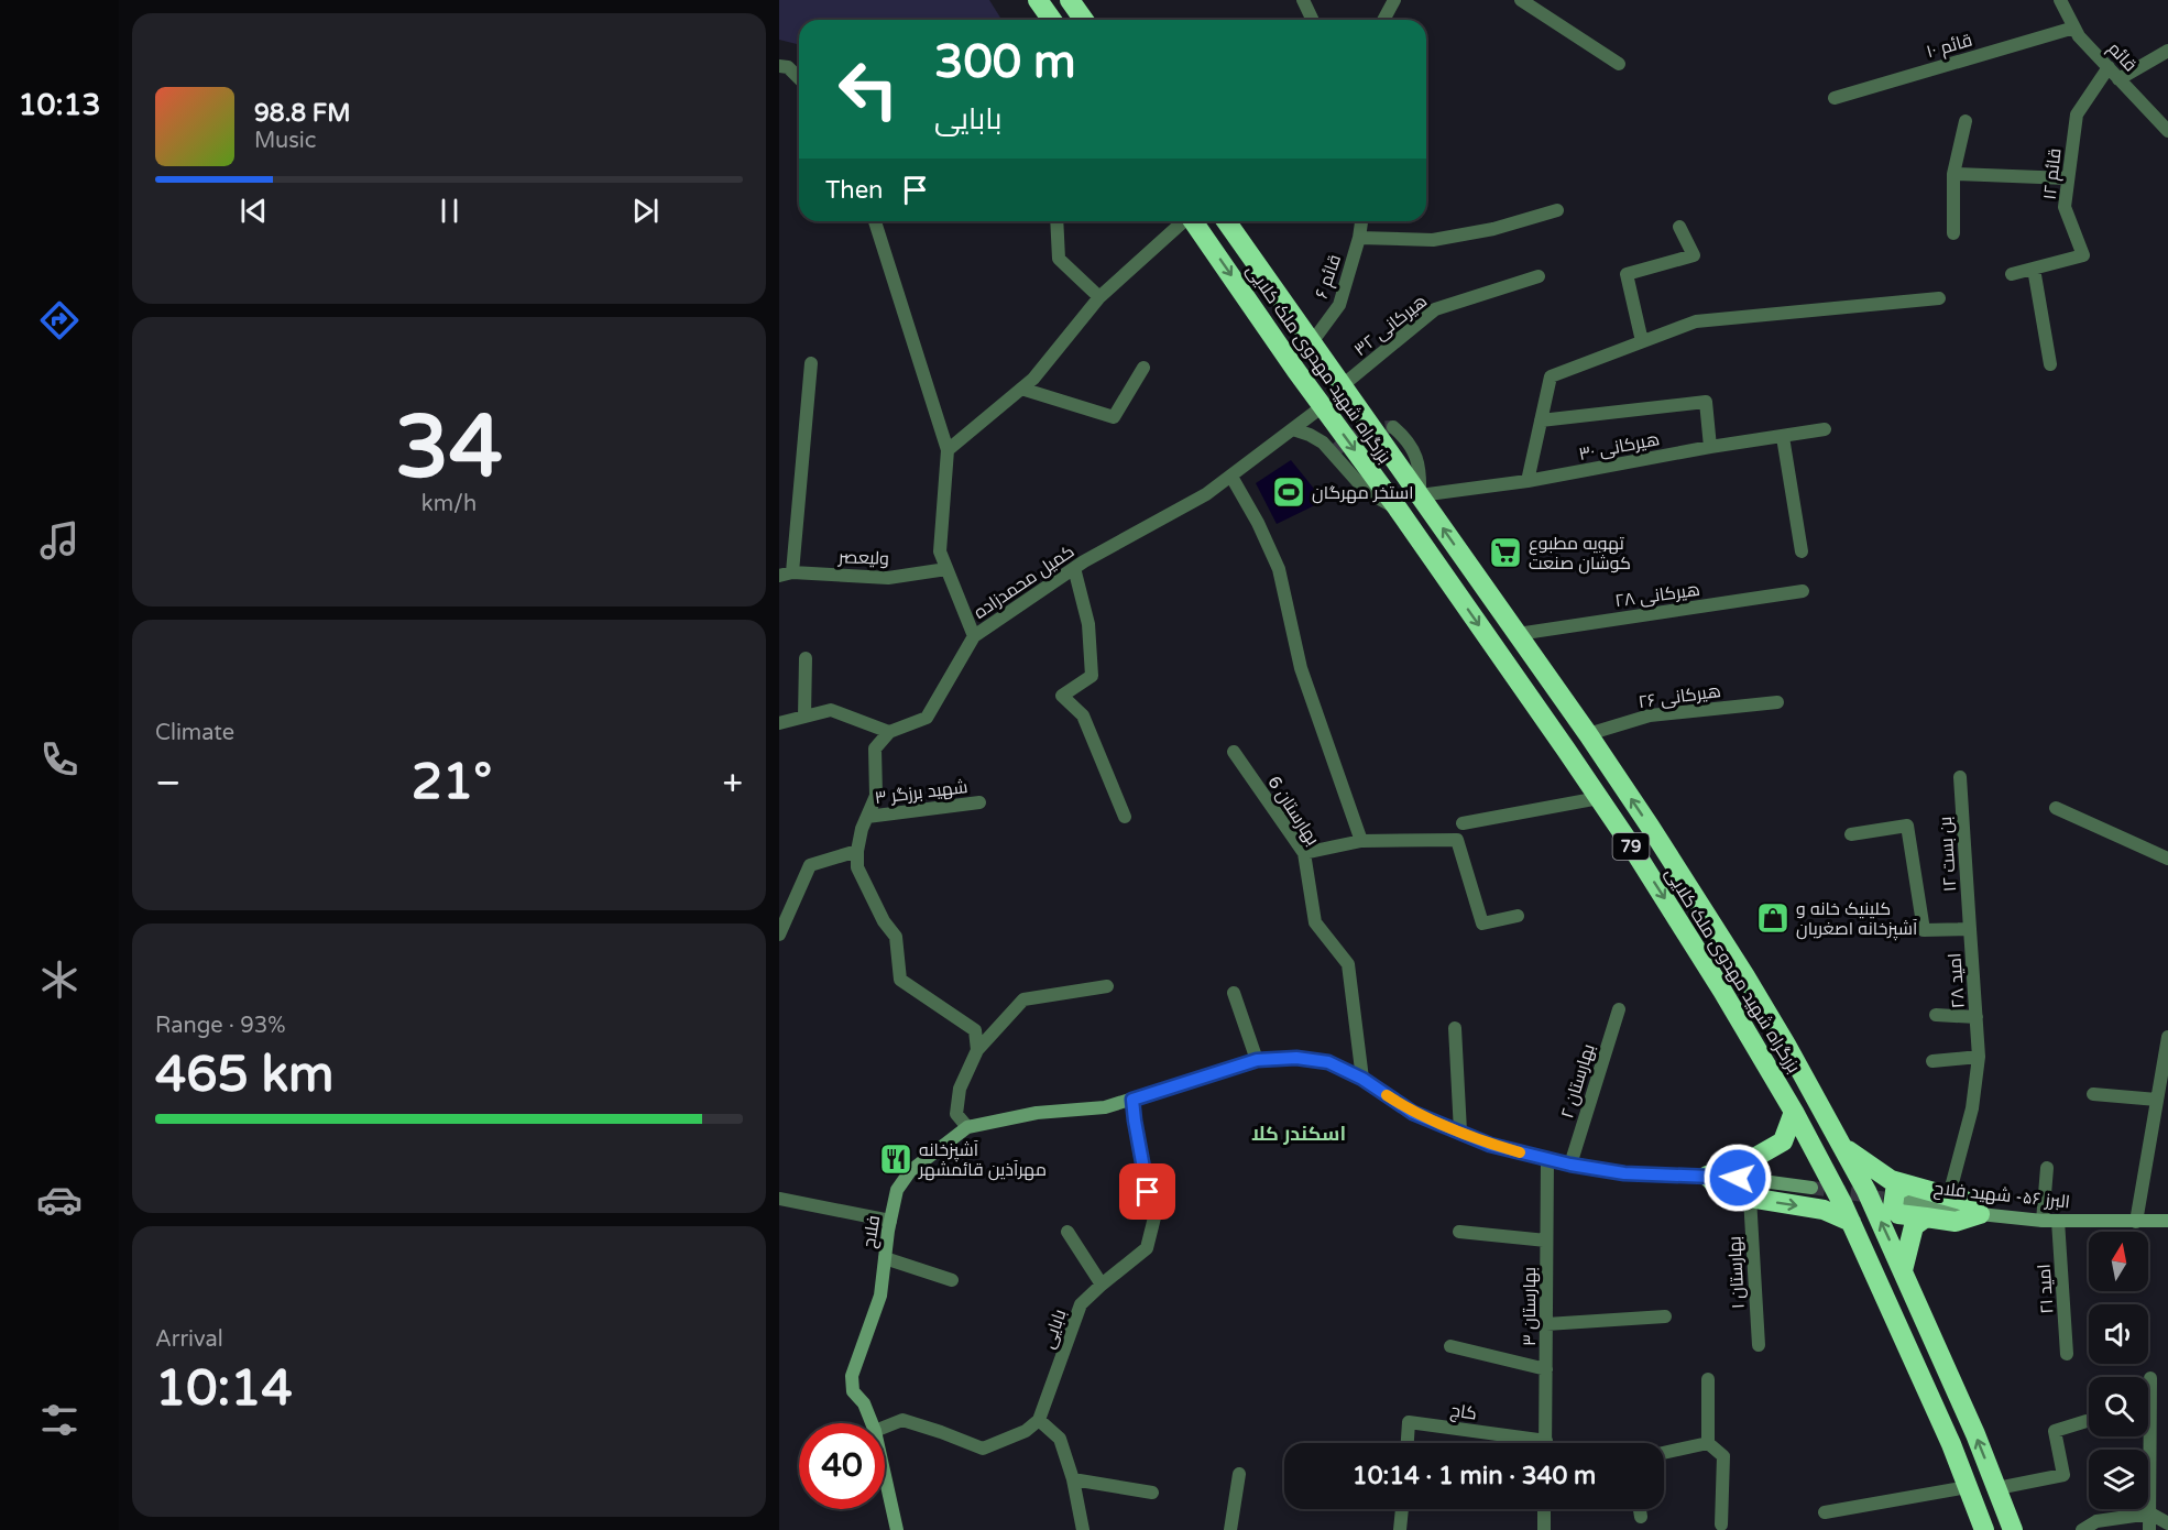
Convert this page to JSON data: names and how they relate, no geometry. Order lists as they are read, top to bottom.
{
  "streets": {
    "highway": ["بزرگراه شهید مهدوی ملک کلایی", "79"],
    "street": [
      "قائم ۱۰",
      "قائم",
      "قائم ۱۲",
      "قائم ۶",
      "هیرکانی ۳۲",
      "هیرکانی ۳۰",
      "ولیعصر",
      "کمیل محمدزاده",
      "هیرکانی ۲۸",
      "هیرکانی ۲۶",
      "شهید برزگر ۳",
      "بهارستان 6",
      "بن بست ۱۲",
      "امید ۲۸",
      "بهارستان ۲",
      "البرز ۵۶- شهید فلاح",
      "فلاح",
      "بهارستان ۱",
      "امید ۲۱",
      "بهارستان ۳",
      "بابایی",
      "کاج"
    ]
  },
  "crossings": [
    ["قائم ۱۰", "قائم"],
    ["قائم", "قائم ۱۲"],
    ["قائم ۶", "بزرگراه شهید مهدوی ملک کلایی"],
    ["هیرکانی ۳۲", "بزرگراه شهید مهدوی ملک کلایی"],
    ["بزرگراه شهید مهدوی ملک کلایی", "هیرکانی ۳۰"],
    ["بزرگراه شهید مهدوی ملک کلایی", "کمیل محمدزاده"],
    ["بزرگراه شهید مهدوی ملک کلایی", "هیرکانی ۲۸"],
    ["بزرگراه شهید مهدوی ملک کلایی", "هیرکانی ۲۶"],
    ["بهارستان 6", "فلاح"],
    ["بن بست ۱۲", "امید ۲۸"],
    ["بهارستان ۲", "فلاح"],
    ["البرز ۵۶- شهید فلاح", "امید ۲۱"],
    ["فلاح", "بهارستان ۳"],
    ["فلاح", "بابایی"]
  ],
  "districts": ["اسکندر کلا"],
  "places": {
    "sports": ["استخر مهرگان"],
    "supermarket": ["تهویه مطبوع کوشان صنعت"],
    "shop": ["کلینیک خانه و آشپزخانه اصغریان"],
    "restaurant": ["آشپزخانه مهرآذین قائمشهر"]
  },
  "north": "top",
  "page": {
    "tabs": "10:13",
    "turn": ["300 m", "بابایی"],
    "song": ["98.8 FM", "Music"],
    "then": "Then",
    "tile": [
      ["34", "km/h"],
      "Climate",
      ["Range · 93%", "465 km"],
      ["Arrival", "10:14"]
    ],
    "heat": ["−", "21°", "+"],
    "limit": "40",
    "trip": "10:14 · 1 min · 340 m"
  }
}
